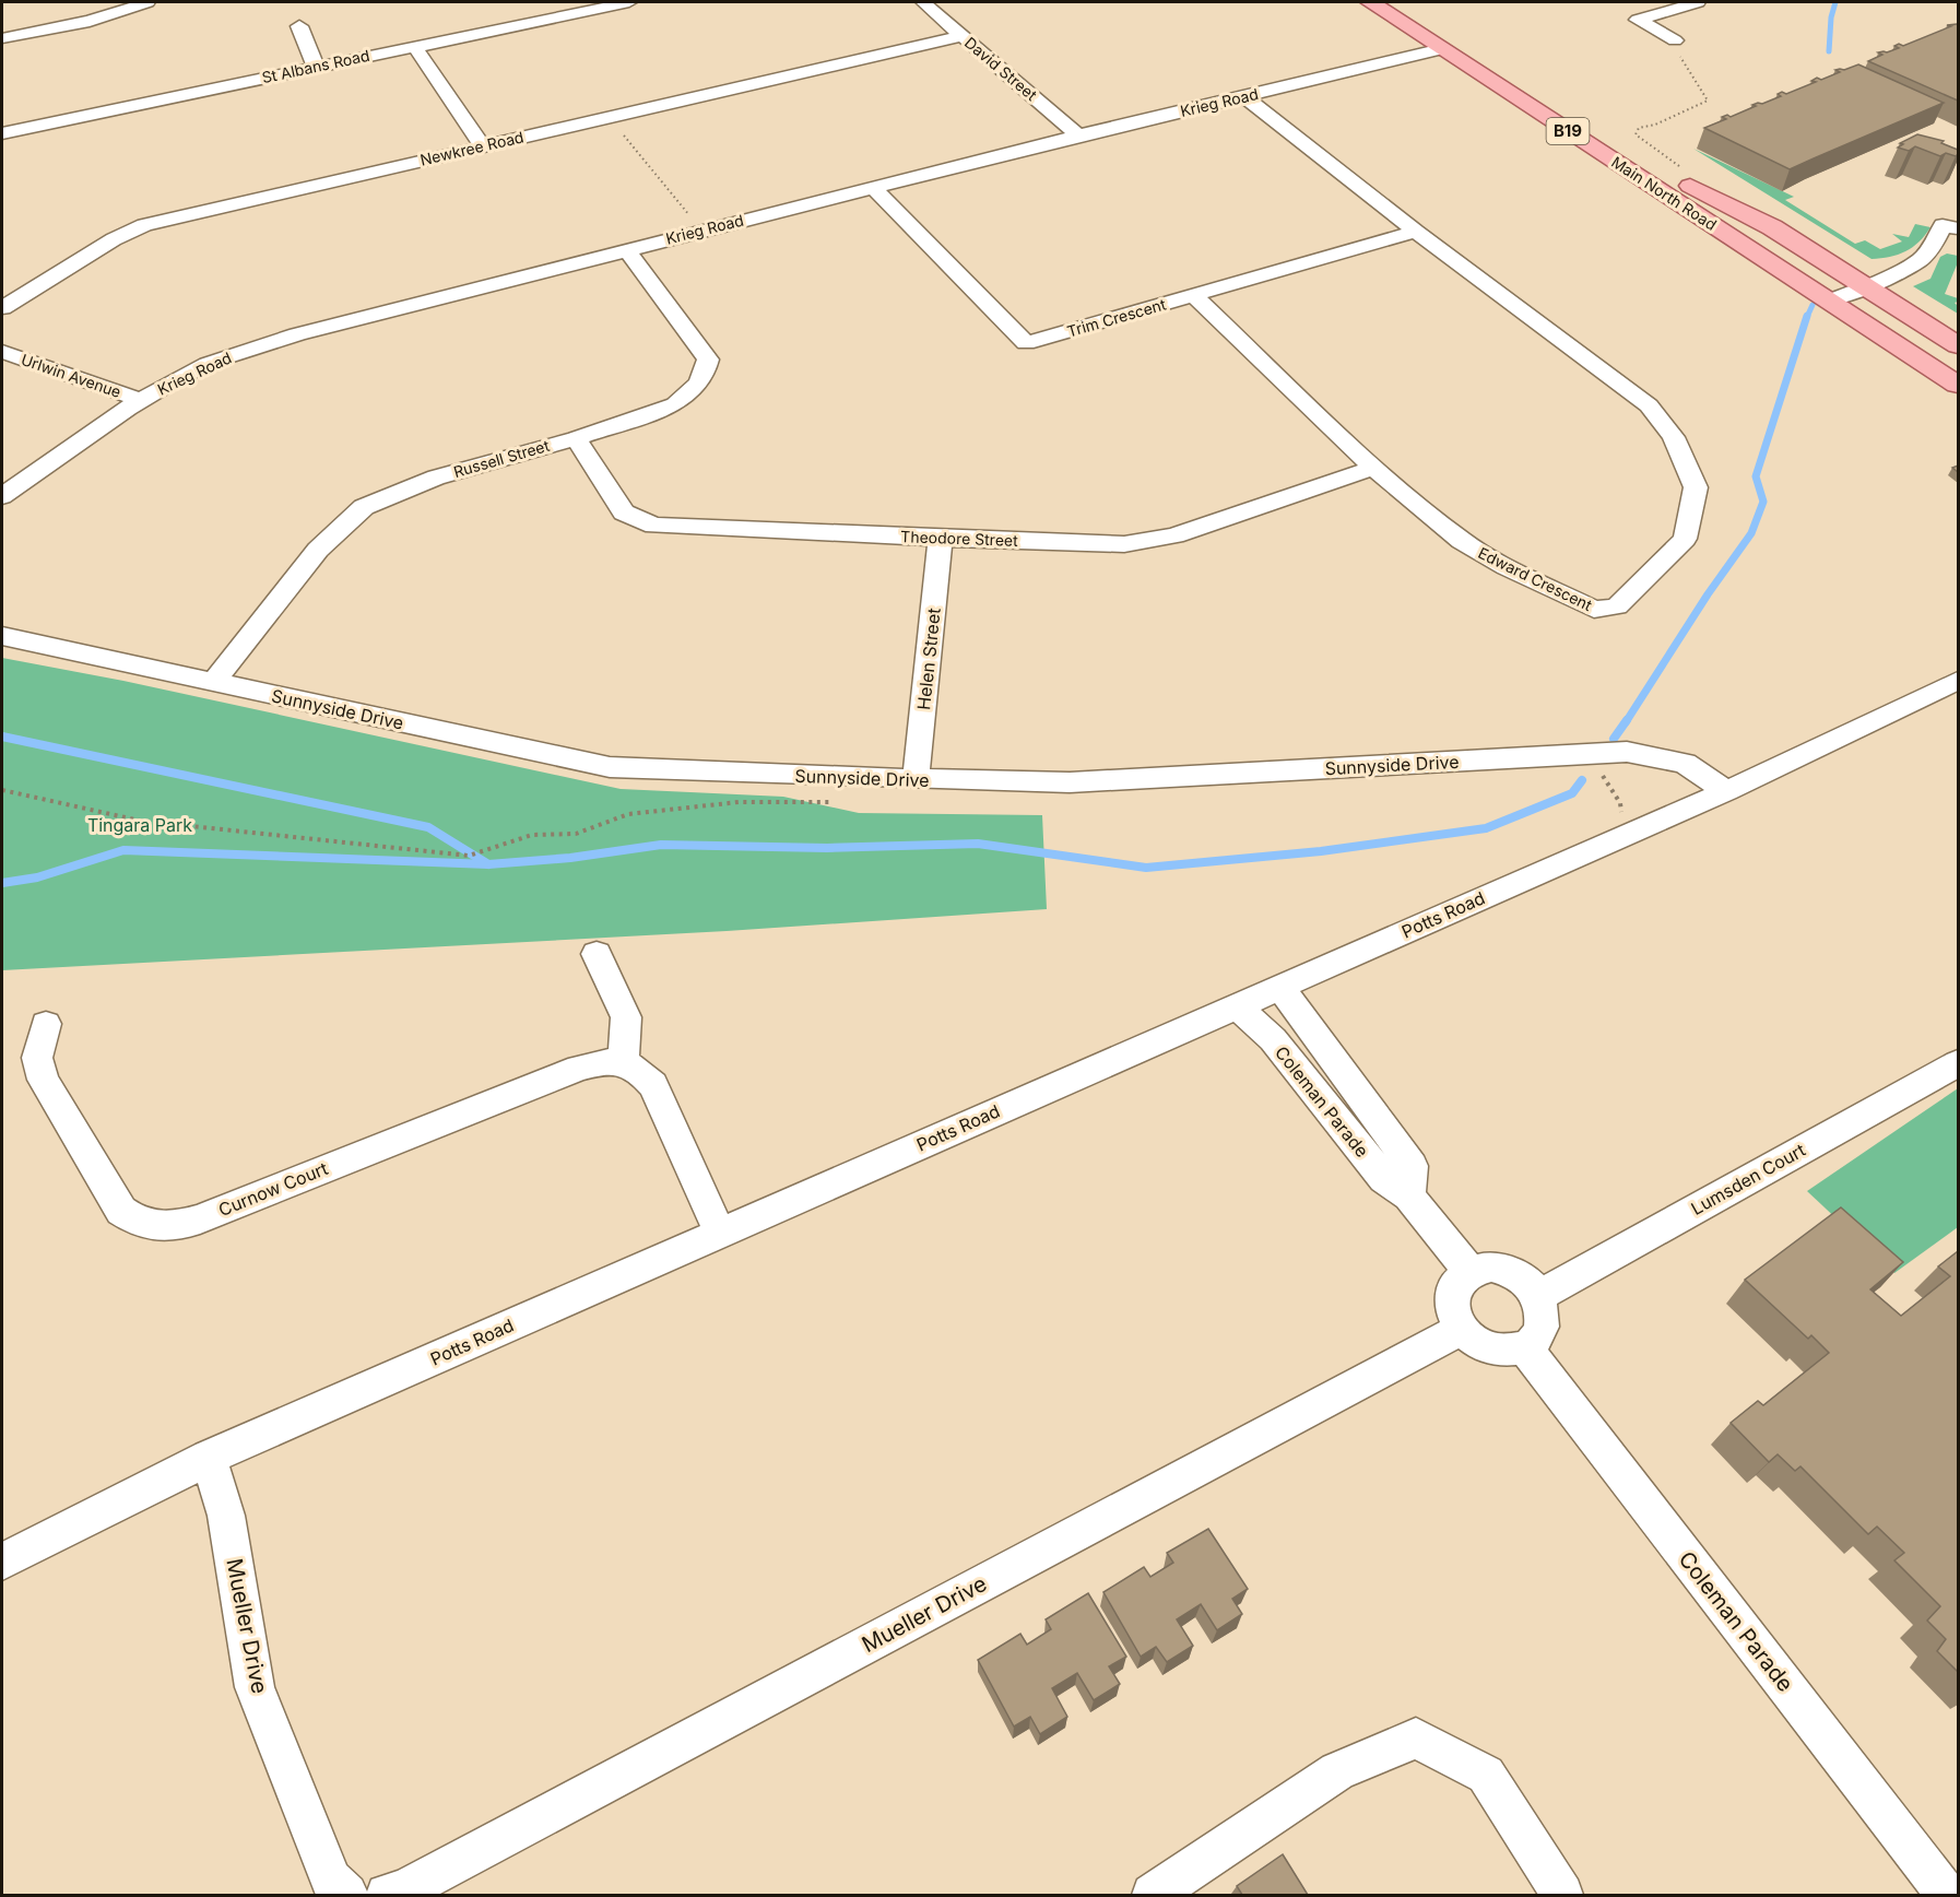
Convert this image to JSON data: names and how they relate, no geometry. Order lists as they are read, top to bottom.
{
  "streets": {
    "main road": ["B19", "Main North Road"],
    "street": [
      "St Albans Road",
      "David Street",
      "Krieg Road",
      "Newkree Road",
      "Trim Crescent",
      "Urlwin Avenue",
      "Russell Street",
      "Theodore Street",
      "Edward Crescent",
      "Helen Street",
      "Sunnyside Drive",
      "Potts Road",
      "Coleman Parade",
      "Lumsden Court",
      "Curnow Court",
      "Mueller Drive"
    ]
  },
  "crossings": [
    ["David Street", "Krieg Road"],
    ["David Street", "Newkree Road"],
    ["Krieg Road", "Main North Road"],
    ["Krieg Road", "Trim Crescent"],
    ["Krieg Road", "Urlwin Avenue"],
    ["Krieg Road", "Russell Street"],
    ["Krieg Road", "Edward Crescent"],
    ["Trim Crescent", "Edward Crescent"],
    ["Russell Street", "Theodore Street"],
    ["Russell Street", "Sunnyside Drive"],
    ["Theodore Street", "Edward Crescent"],
    ["Theodore Street", "Helen Street"],
    ["Helen Street", "Sunnyside Drive"],
    ["Sunnyside Drive", "Potts Road"],
    ["Potts Road", "Coleman Parade"],
    ["Potts Road", "Mueller Drive"],
    ["Coleman Parade", "Lumsden Court"],
    ["Coleman Parade", "Mueller Drive"],
    ["Lumsden Court", "Mueller Drive"]
  ],
  "parks": ["Tingara Park"]
}
